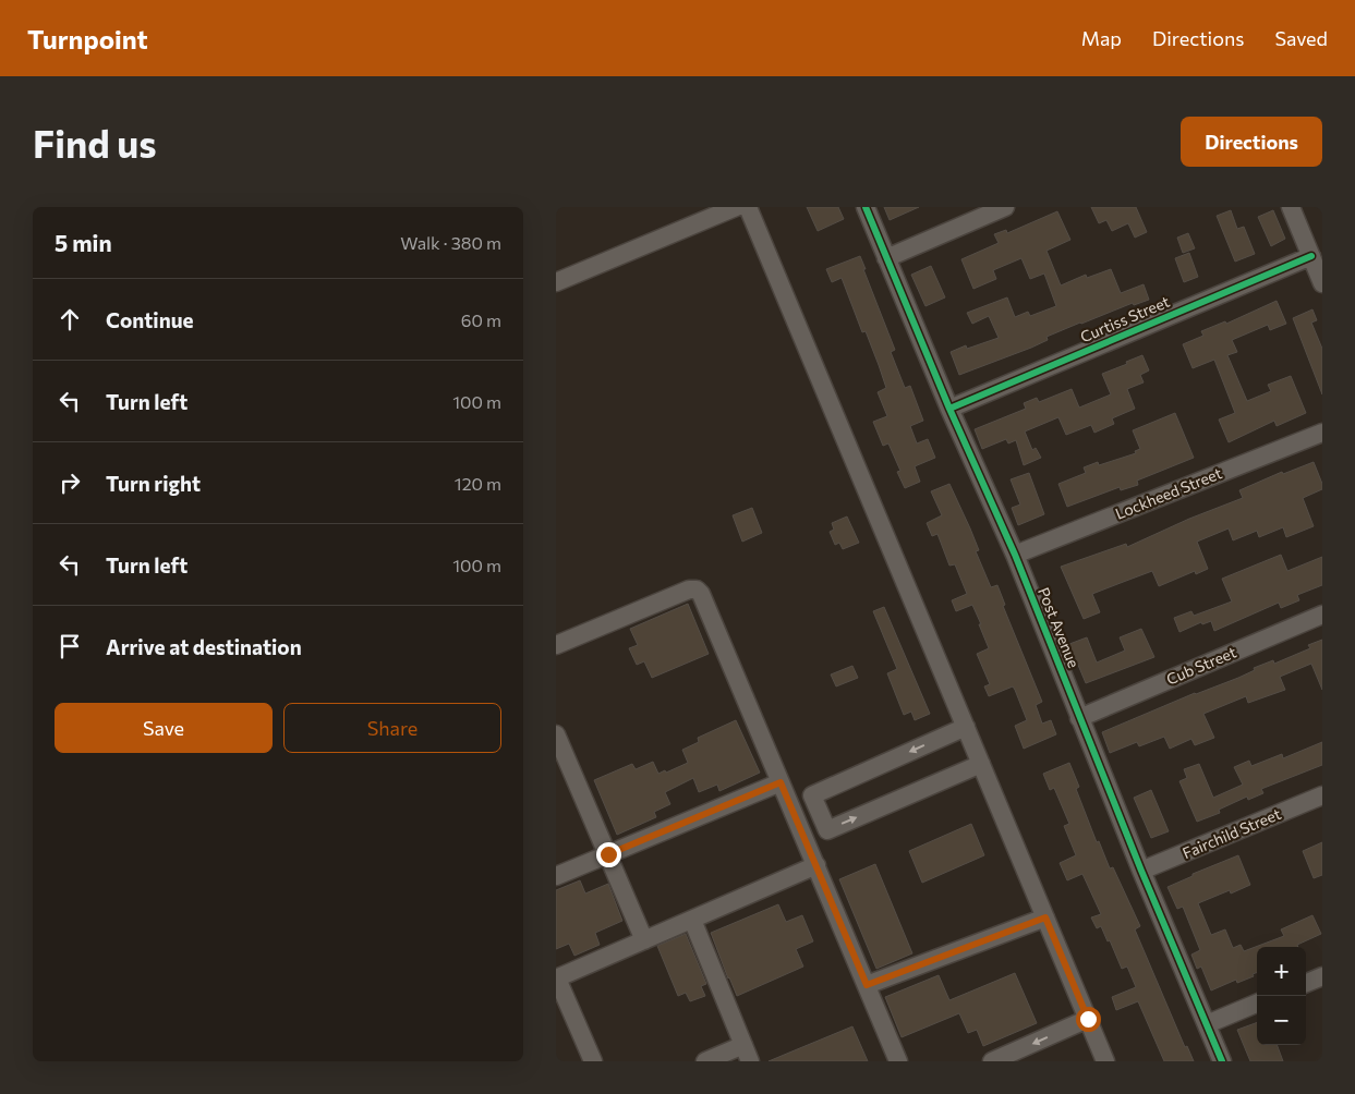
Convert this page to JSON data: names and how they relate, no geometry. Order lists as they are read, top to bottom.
{
  "streets": {
    "street": [
      "Curtiss Street",
      "Lockheed Street",
      "Post Avenue",
      "Cub Street",
      "Fairchild Street"
    ]
  },
  "crossings": [
    ["Curtiss Street", "Post Avenue"],
    ["Lockheed Street", "Post Avenue"],
    ["Post Avenue", "Cub Street"],
    ["Post Avenue", "Fairchild Street"]
  ],
  "page": {
    "header": "Turnpoint",
    "nav": ["Map", "Directions", "Saved"],
    "buttons": [
      "Directions",
      ["Save", "Share"]
    ],
    "title": "Find us",
    "heading": ["5 min", "Walk · 380 m"],
    "list": [
      ["Continue", "60 m"],
      ["Turn left", "100 m"],
      ["Turn right", "120 m"],
      ["Turn left", "100 m"],
      "Arrive at destination"
    ],
    "map_buttons": ["+", "−"]
  }
}
